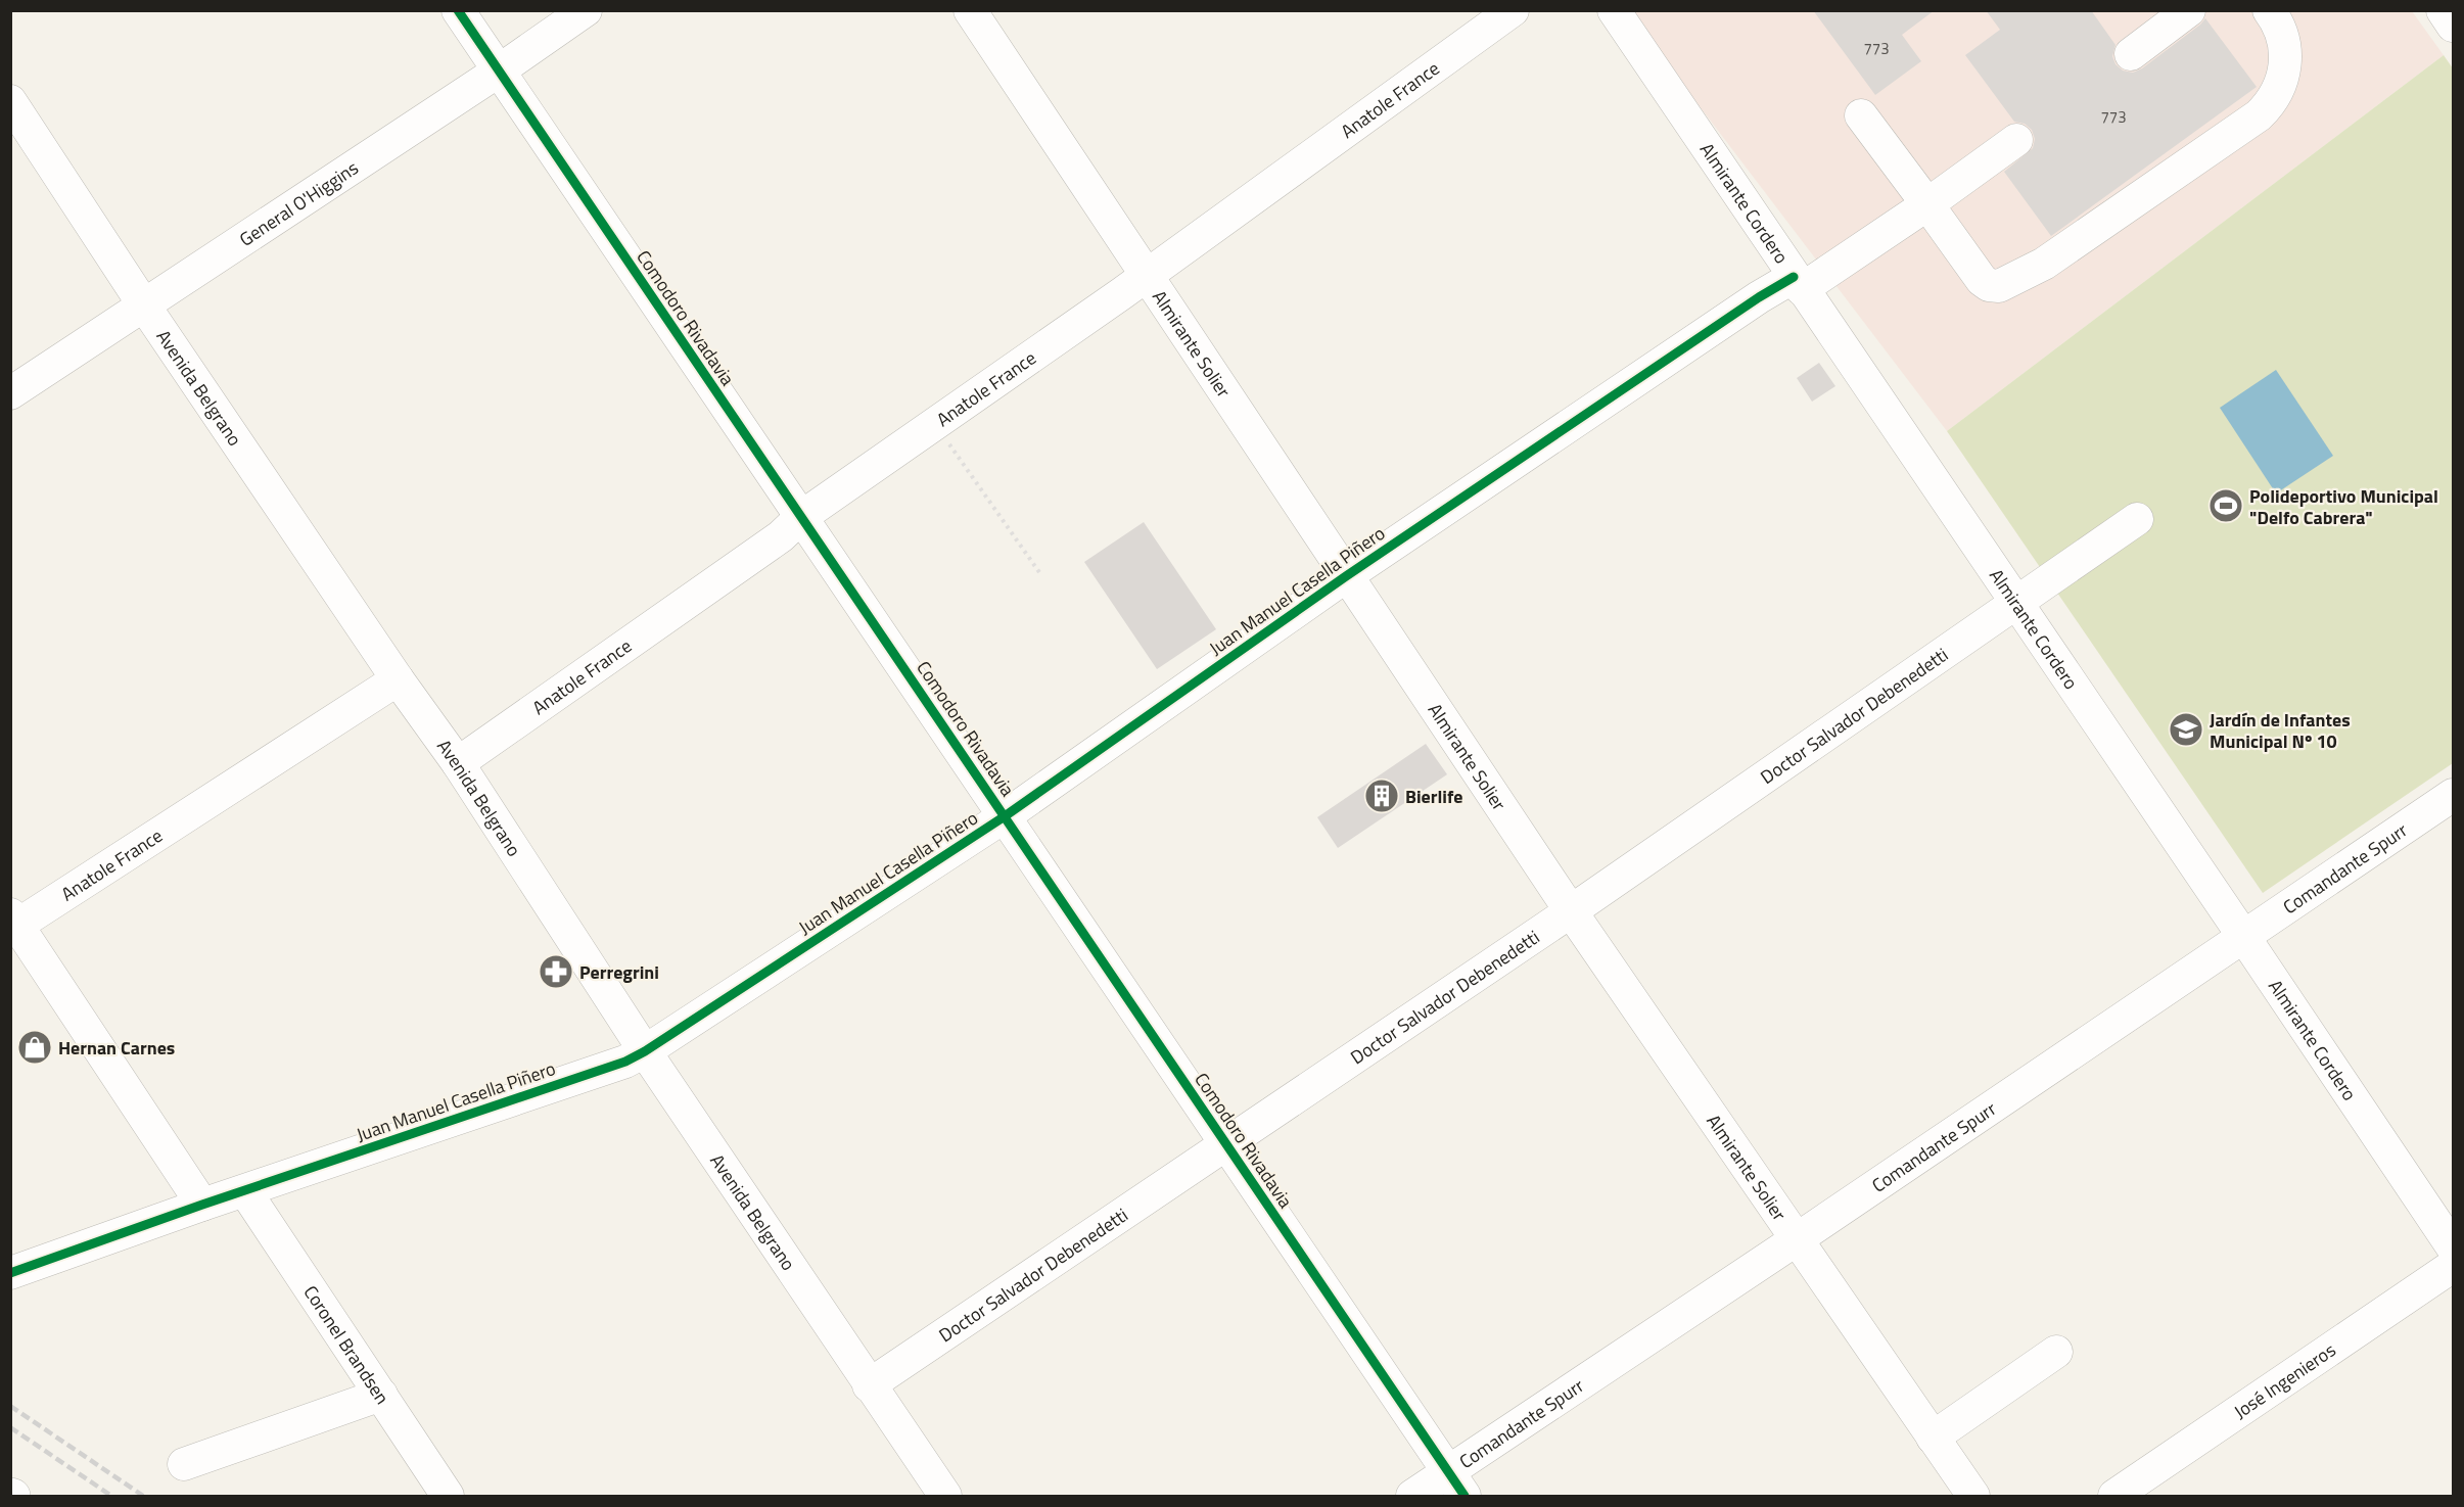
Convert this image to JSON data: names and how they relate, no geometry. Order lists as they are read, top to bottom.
{
  "streets": {
    "street": [
      "Anatole France",
      "General O'Higgins",
      "Almirante Cordero",
      "Comodoro Rivadavia",
      "Almirante Solier",
      "Avenida Belgrano",
      "Juan Manuel Casella Piñero",
      "Doctor Salvador Debenedetti",
      "Comandante Spurr",
      "Coronel Brandsen",
      "José Ingenieros"
    ]
  },
  "crossings": [
    ["Anatole France", "Comodoro Rivadavia"],
    ["Anatole France", "Almirante Solier"],
    ["Anatole France", "Avenida Belgrano"],
    ["General O'Higgins", "Comodoro Rivadavia"],
    ["General O'Higgins", "Avenida Belgrano"],
    ["Almirante Cordero", "Juan Manuel Casella Piñero"],
    ["Almirante Cordero", "Doctor Salvador Debenedetti"],
    ["Almirante Cordero", "Comandante Spurr"],
    ["Comodoro Rivadavia", "Juan Manuel Casella Piñero"],
    ["Comodoro Rivadavia", "Doctor Salvador Debenedetti"],
    ["Comodoro Rivadavia", "Comandante Spurr"],
    ["Almirante Solier", "Juan Manuel Casella Piñero"],
    ["Almirante Solier", "Doctor Salvador Debenedetti"],
    ["Almirante Solier", "Comandante Spurr"],
    ["Avenida Belgrano", "Juan Manuel Casella Piñero"],
    ["Avenida Belgrano", "Doctor Salvador Debenedetti"],
    ["Juan Manuel Casella Piñero", "Coronel Brandsen"]
  ],
  "places": {
    "sports": ["Polideportivo Municipal \"Delfo Cabrera\""],
    "school or university": ["Jardín de Infantes Municipal Nº 10"],
    "building": ["Bierlife"],
    "pharmacy": ["Perregrini"],
    "shop": ["Hernan Carnes"]
  },
  "house_numbers": ["773", "773"]
}
